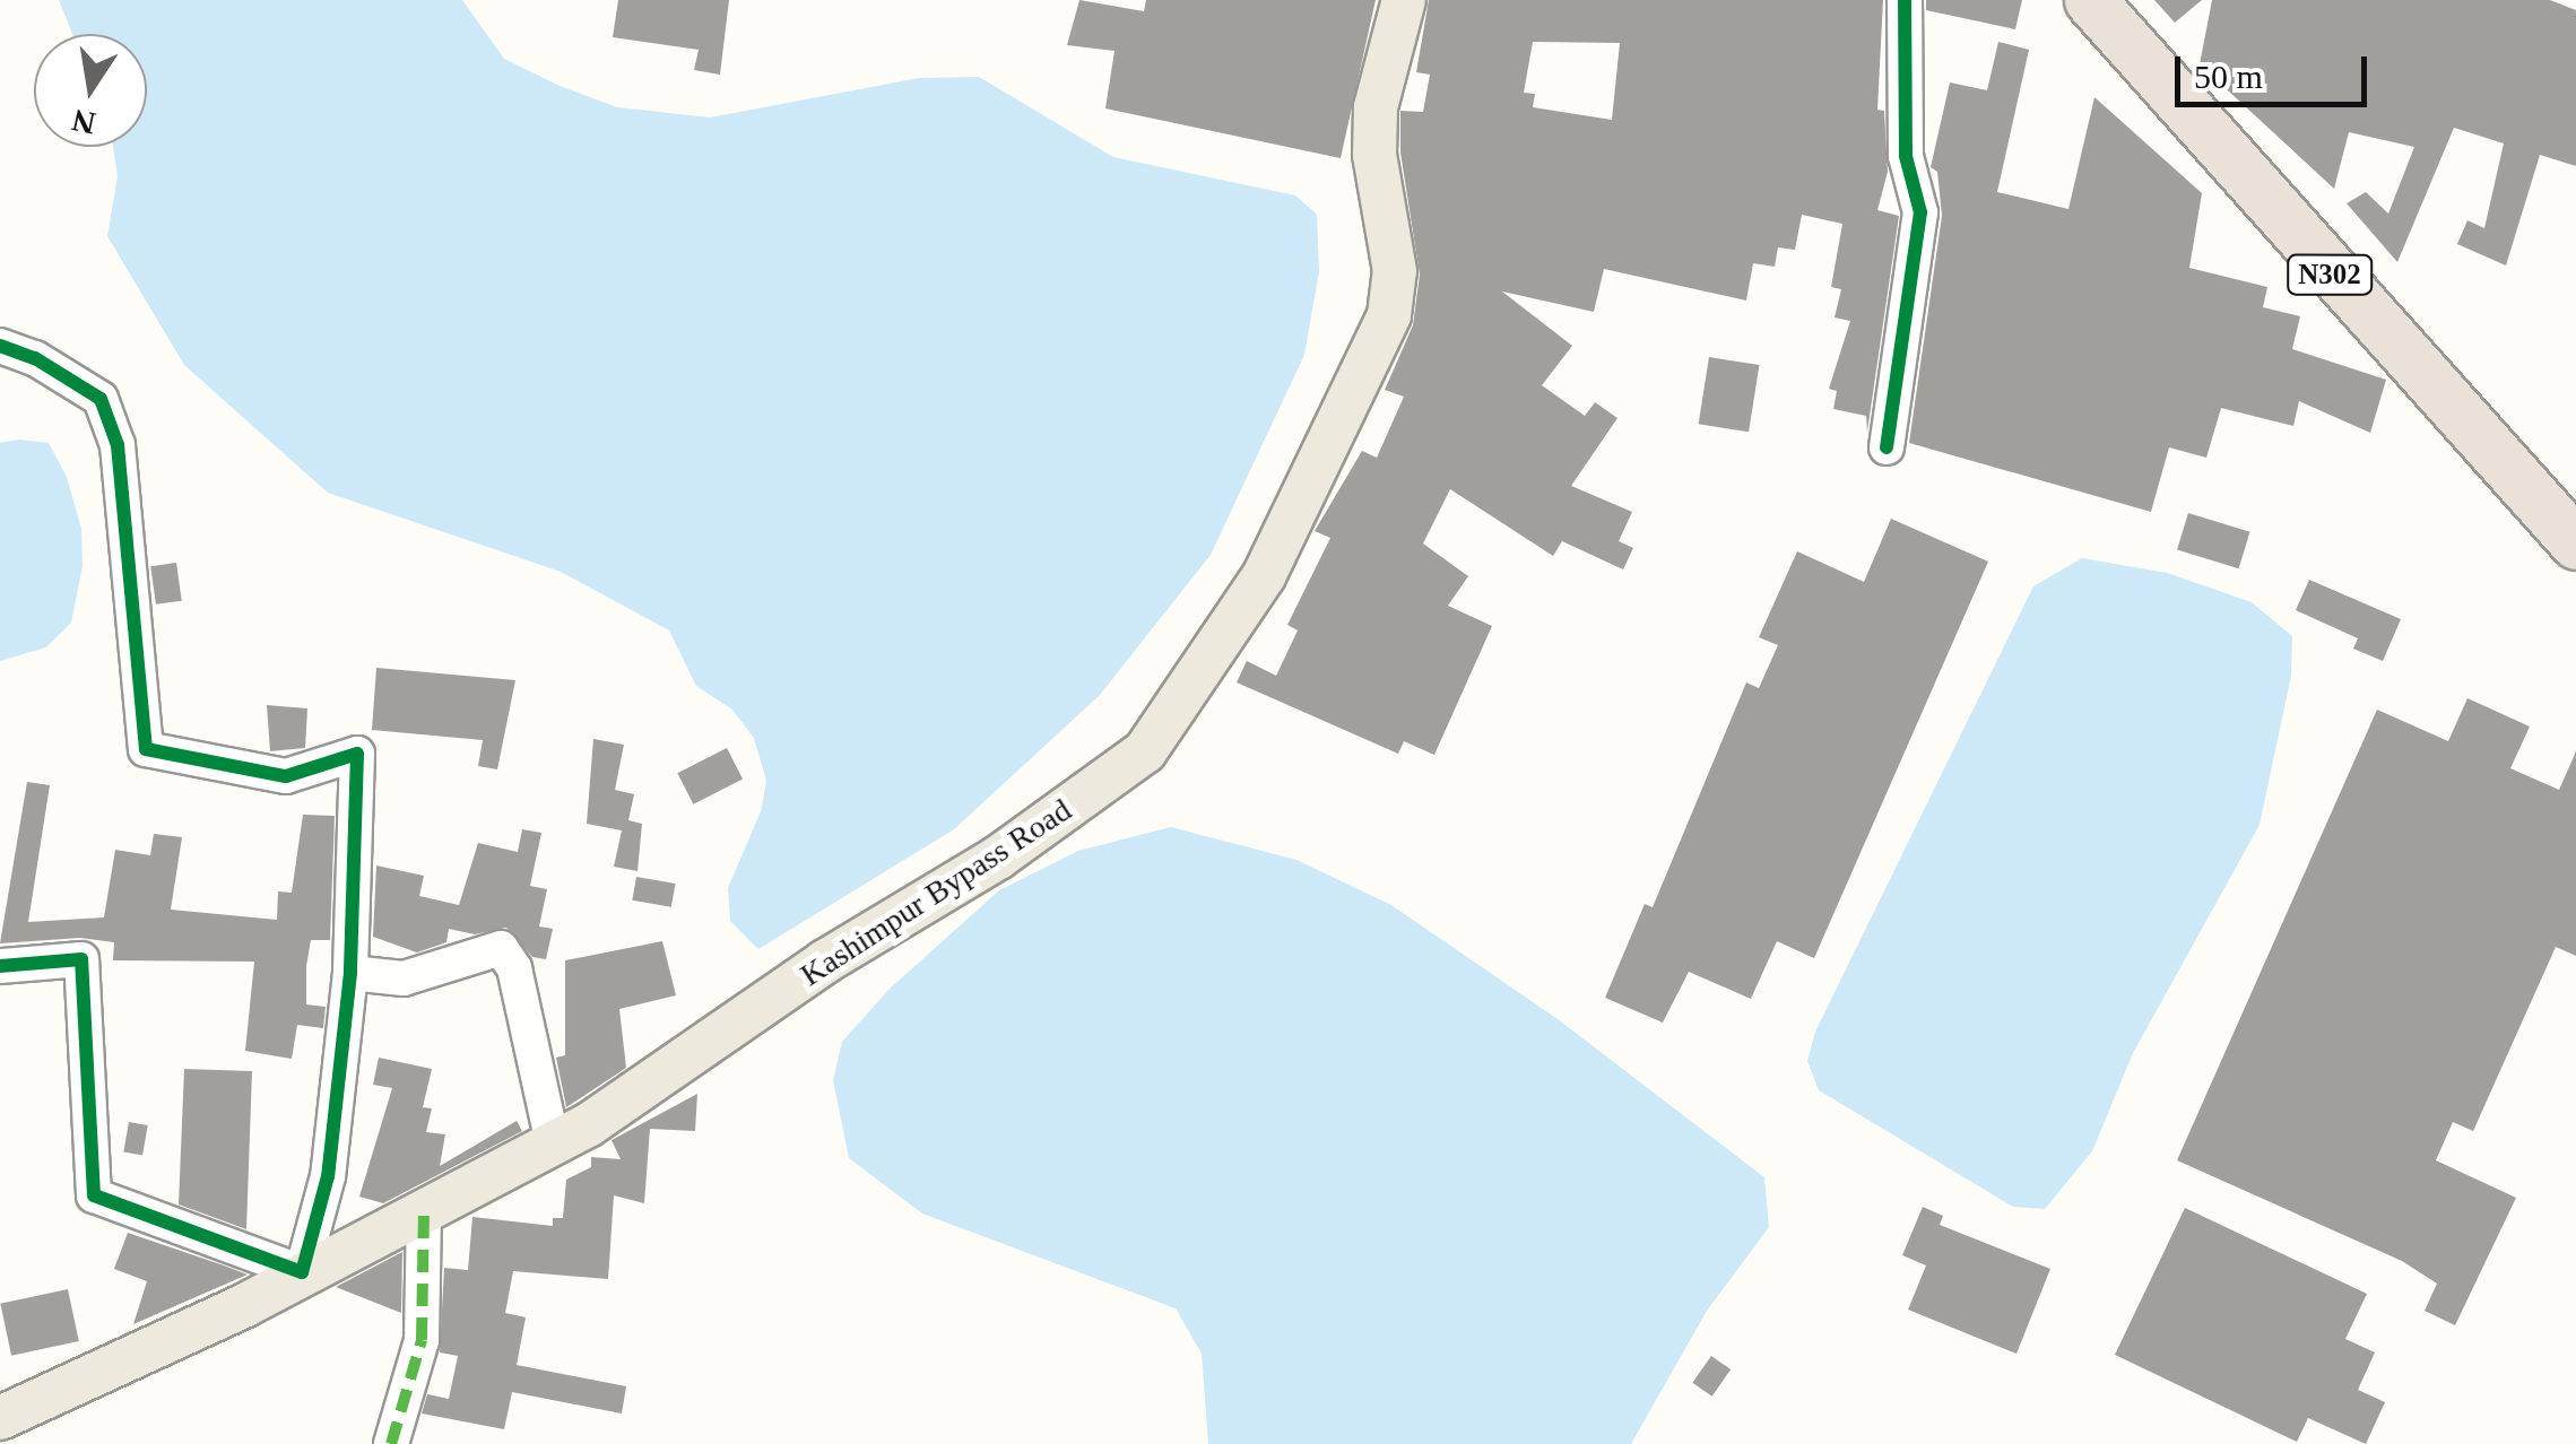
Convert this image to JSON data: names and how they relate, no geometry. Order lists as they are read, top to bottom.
{
  "streets": {
    "highway": ["N302"],
    "main road": ["Kashimpur Bypass Road"]
  },
  "scale_bar": "50 m",
  "north": "bottom"
}
